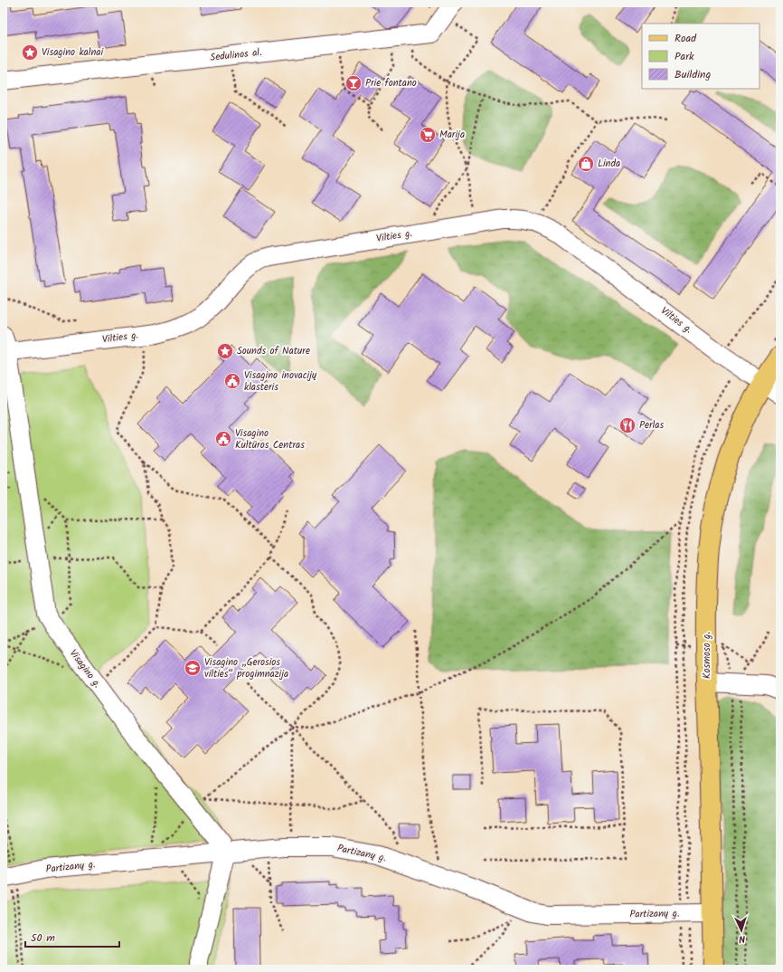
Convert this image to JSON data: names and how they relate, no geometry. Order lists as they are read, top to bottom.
{
  "streets": {
    "main road": ["Kosmoso g."],
    "street": [
      "Sedulinos al.",
      "Vilties g.",
      "Visagino g.",
      "Partizanų g."
    ]
  },
  "crossings": [
    ["Vilties g.", "Kosmoso g."],
    ["Vilties g.", "Visagino g."],
    ["Kosmoso g.", "Partizanų g."],
    ["Visagino g.", "Partizanų g."]
  ],
  "places": {
    "place": ["Visagino kalnai", "Sounds of Nature"],
    "bar": ["Prie fontano"],
    "supermarket": ["Marija"],
    "shop": ["Linda"],
    "public building": ["Visagino inovacijų klasteris", "Visagino Kultūros Centras"],
    "restaurant": ["Perlas"],
    "school or university": ["Visagino „Gerosios vilties“ progimnazija"]
  },
  "legend": ["Road", "Park", "Building"],
  "scale_bar": "50 m",
  "north": "bottom"
}
